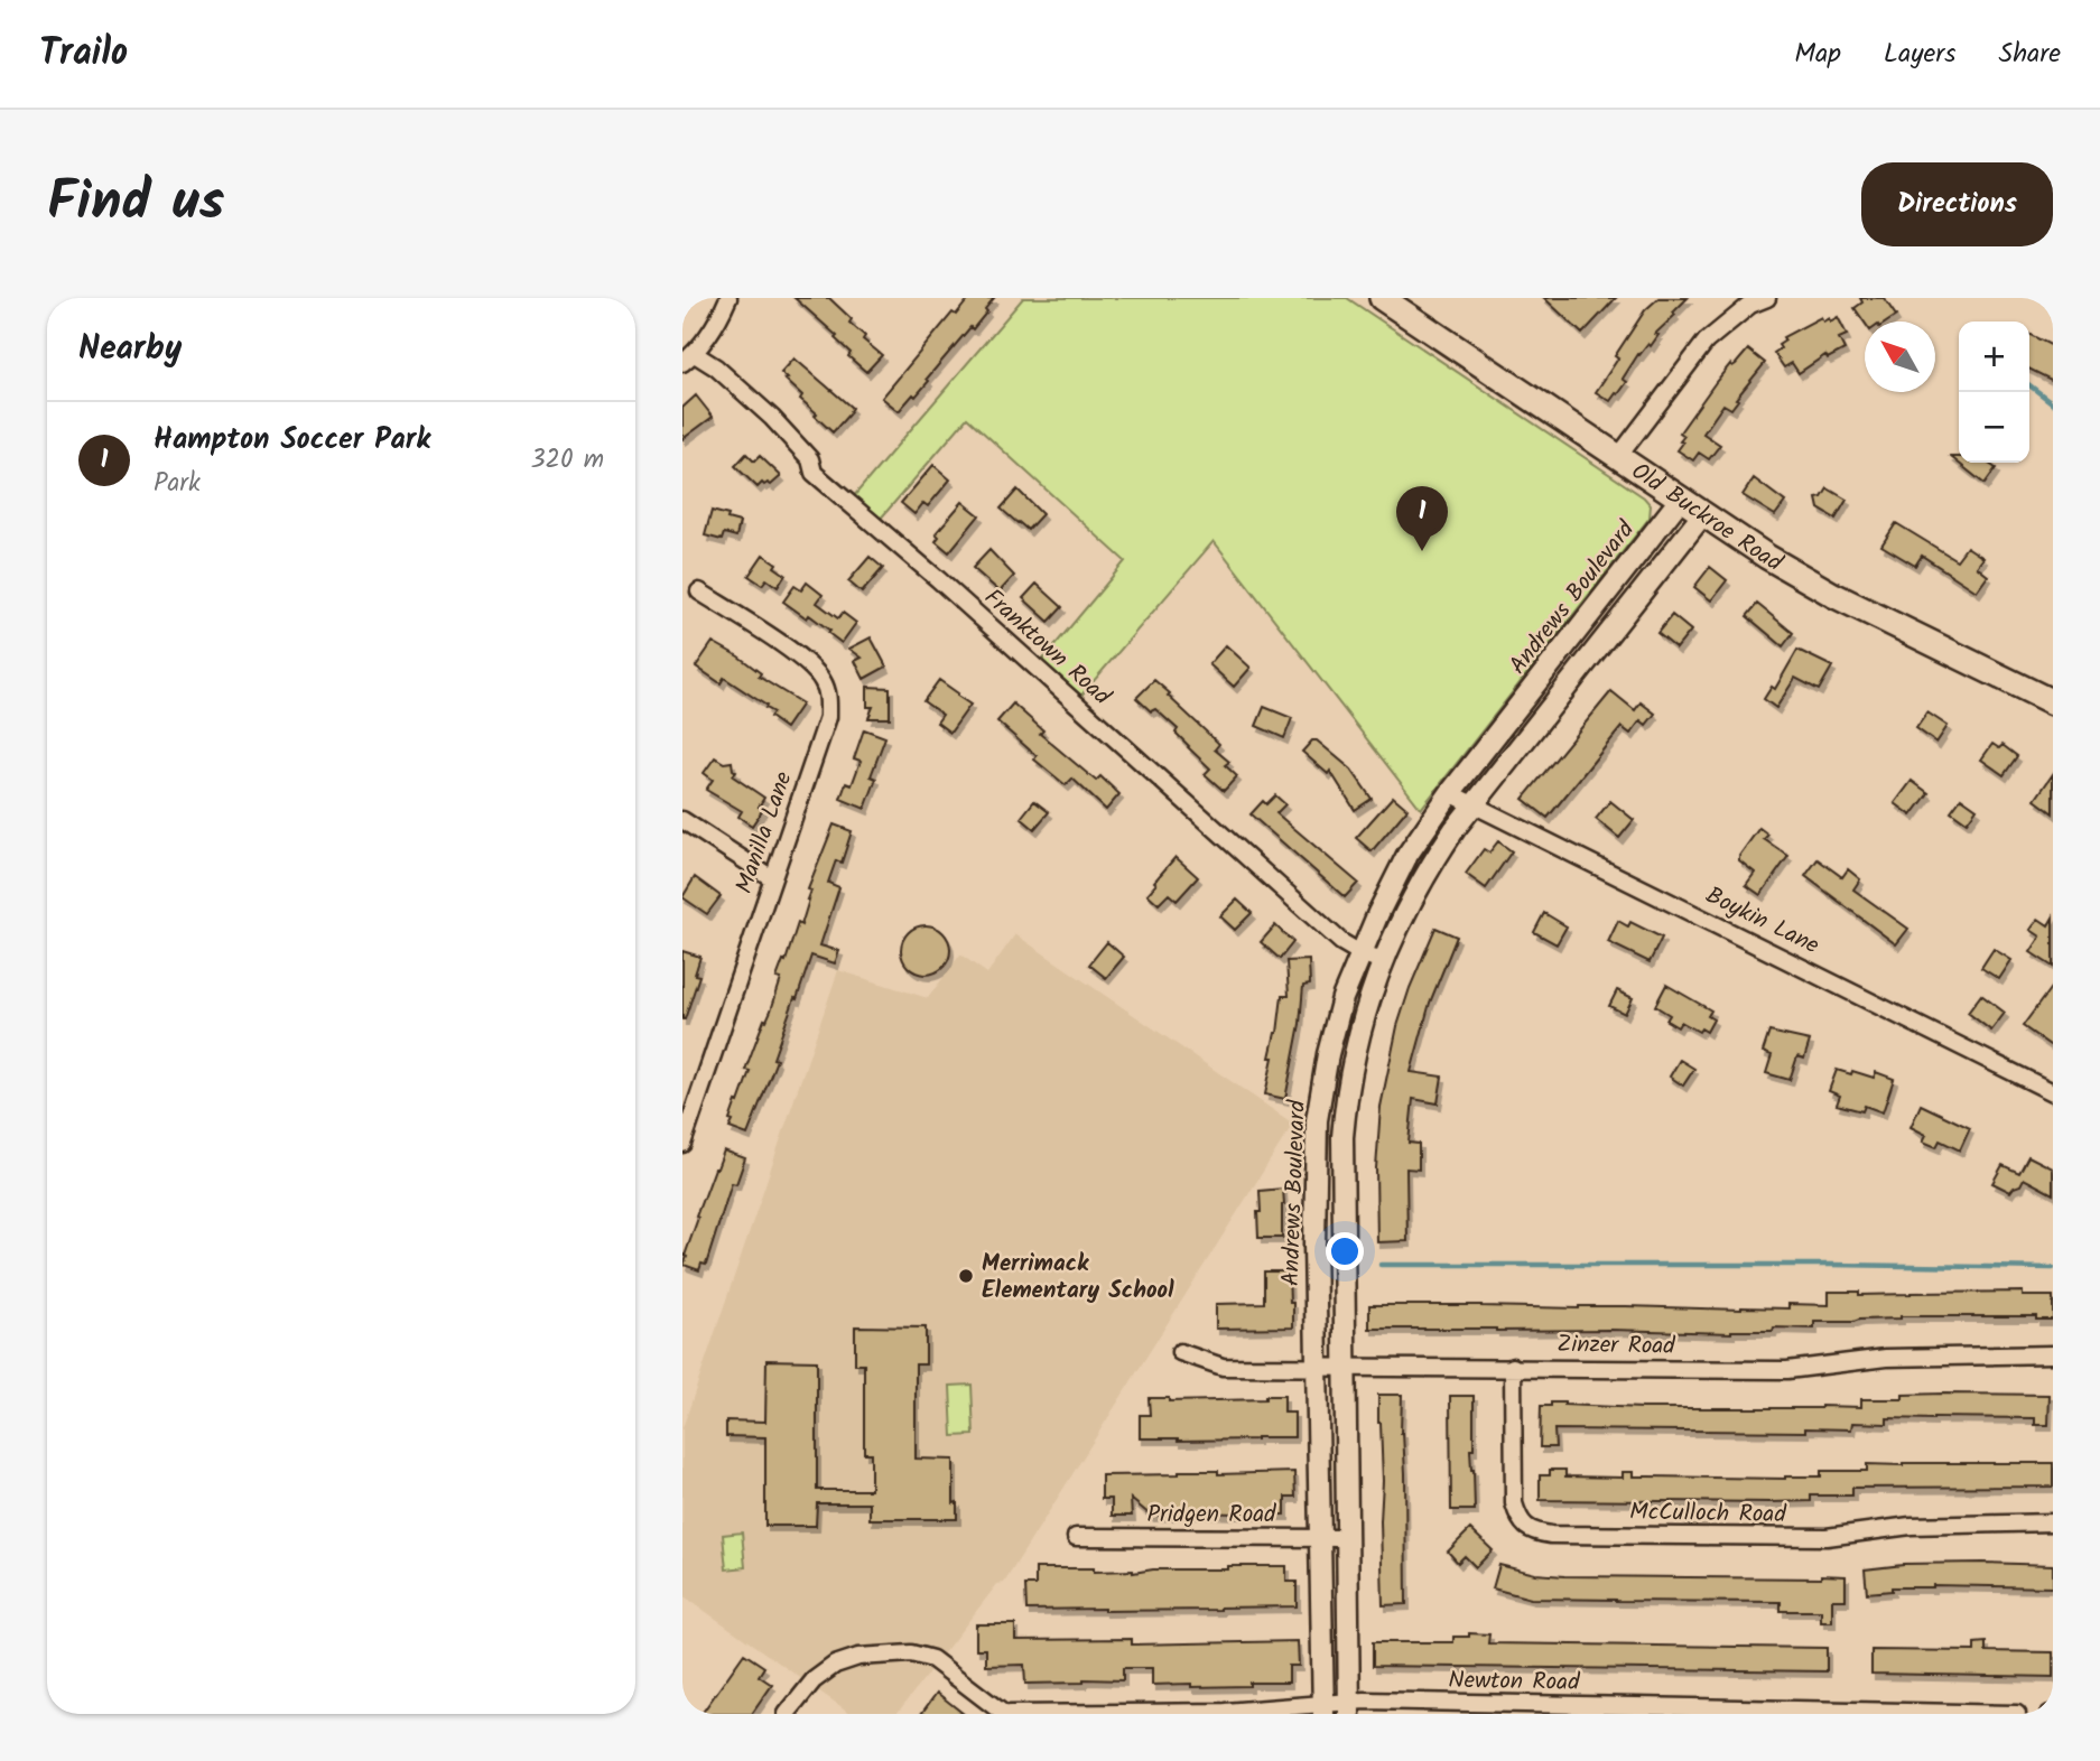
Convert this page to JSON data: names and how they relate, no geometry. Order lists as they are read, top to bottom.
{
  "streets": {
    "main road": ["Old Buckroe Road"],
    "street": [
      "Andrews Boulevard",
      "Franktown Road",
      "Manilla Lane",
      "Boykin Lane",
      "Zinzer Road",
      "McCulloch Road",
      "Pridgen Road",
      "Newton Road"
    ]
  },
  "crossings": [
    ["Old Buckroe Road", "Andrews Boulevard"],
    ["Andrews Boulevard", "Franktown Road"],
    ["Andrews Boulevard", "Boykin Lane"],
    ["Andrews Boulevard", "Zinzer Road"],
    ["Andrews Boulevard", "Pridgen Road"],
    ["Andrews Boulevard", "Newton Road"],
    ["Zinzer Road", "McCulloch Road"]
  ],
  "places": ["Merrimack Elementary School"],
  "north": "top left",
  "page": {
    "header": "Trailo",
    "nav": ["Map", "Layers", "Share"],
    "title": "Find us",
    "buttons": "Directions",
    "heading": "Nearby",
    "map_buttons": ["+", "−"],
    "list": [
      {
        "mark": "1",
        "name": "Hampton Soccer Park",
        "note": "Park",
        "value": "320 m"
      }
    ],
    "pins": "1"
  }
}
